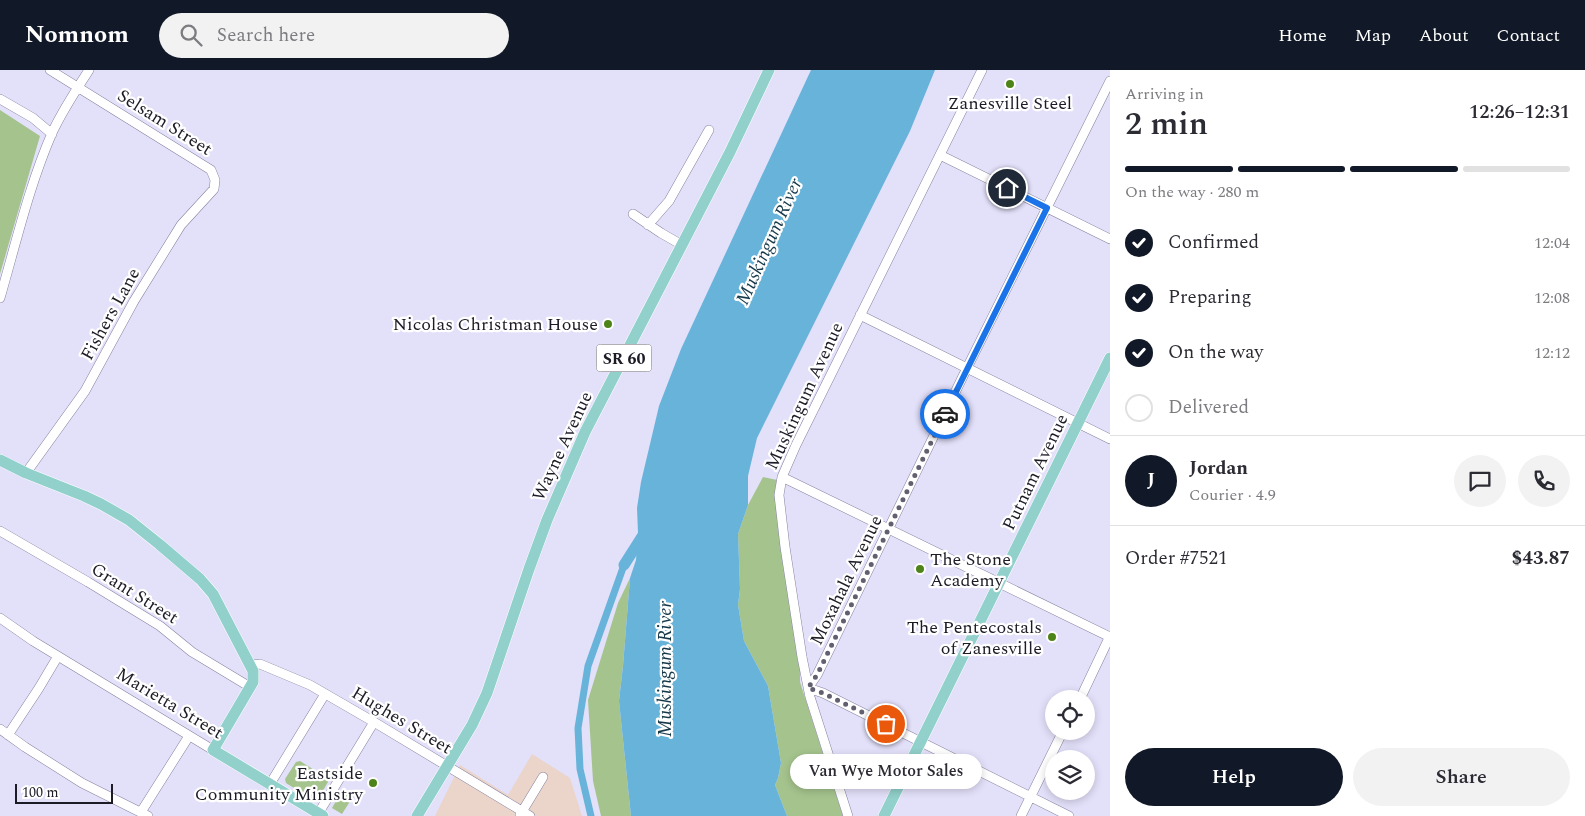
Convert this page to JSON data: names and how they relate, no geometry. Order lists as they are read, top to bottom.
{
  "streets": {
    "main road": [
      "SR 60",
      "Wayne Avenue",
      "Putnam Avenue",
      "Marietta Street"
    ],
    "street": [
      "Selsam Street",
      "Fishers Lane",
      "Muskingum Avenue",
      "Moxahala Avenue",
      "Grant Street",
      "Hughes Street"
    ]
  },
  "crossings": [
    ["Selsam Street", "Fishers Lane"],
    ["Muskingum Avenue", "Moxahala Avenue"],
    ["Wayne Avenue", "Hughes Street"]
  ],
  "water": ["Muskingum River"],
  "places": [
    "Zanesville Steel",
    "Nicolas Christman House",
    "The Stone Academy",
    "The Pentecostals of Zanesville",
    "Van Wye Motor Sales",
    "Eastside Community Ministry"
  ],
  "scale_bar": "100 m",
  "page": {
    "header": "Nomnom",
    "search": "Search here",
    "nav": [
      "Home",
      "Map",
      "About",
      "Contact"
    ],
    "heading": ["2 min", "Arriving in", "12:26–12:31"],
    "panel": [
      "Jordan",
      "Courier · 4.9",
      "Order #7521",
      "$43.87"
    ],
    "bar": "On the way · 280 m",
    "list": [
      ["Confirmed", "12:04"],
      ["Preparing", "12:08"],
      ["On the way", "12:12"],
      "Delivered"
    ],
    "round": "J",
    "buttons": ["Help", "Share"],
    "bubble": "Van Wye Motor Sales",
    "scale": "100 m"
  }
}
